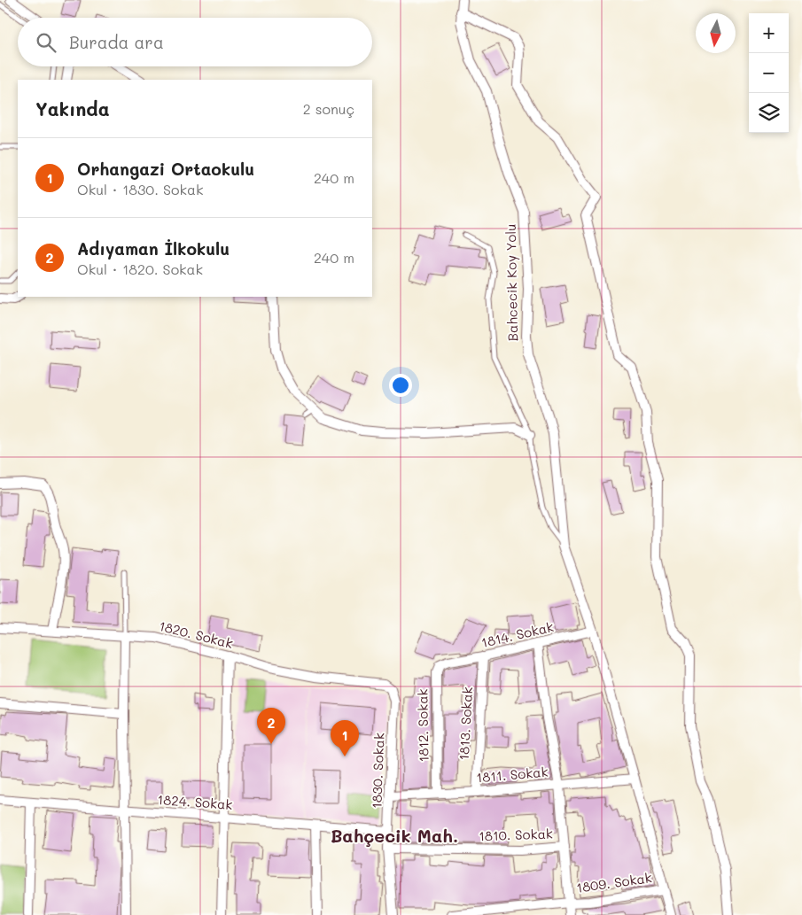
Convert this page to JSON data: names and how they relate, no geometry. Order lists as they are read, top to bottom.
{
  "streets": {
    "street": [
      "Bahcecik Koy Yolu",
      "1820. Sokak",
      "1814. Sokak",
      "1813. Sokak",
      "1812. Sokak",
      "1830. Sokak",
      "1811. Sokak",
      "1824. Sokak",
      "1810. Sokak",
      "1809. Sokak"
    ]
  },
  "crossings": [
    ["Bahcecik Koy Yolu", "1814. Sokak"],
    ["Bahcecik Koy Yolu", "1811. Sokak"],
    ["Bahcecik Koy Yolu", "1809. Sokak"],
    ["1820. Sokak", "1830. Sokak"],
    ["1814. Sokak", "1813. Sokak"],
    ["1814. Sokak", "1812. Sokak"],
    ["1813. Sokak", "1811. Sokak"],
    ["1812. Sokak", "1811. Sokak"],
    ["1830. Sokak", "1811. Sokak"],
    ["1830. Sokak", "1824. Sokak"],
    ["1830. Sokak", "1810. Sokak"]
  ],
  "districts": ["Bahçecik Mah."],
  "north": "bottom",
  "page": {
    "map_buttons": ["+", "−"],
    "search": "Burada ara",
    "heading": ["Yakında", "2 sonuç"],
    "list": [
      {
        "mark": "1",
        "name": "Orhangazi Ortaokulu",
        "note": "Okul · 1830. Sokak",
        "value": "240 m"
      },
      {
        "mark": "2",
        "name": "Adıyaman İlkokulu",
        "note": "Okul · 1820. Sokak",
        "value": "240 m"
      }
    ],
    "pins": ["2", "1"]
  }
}
